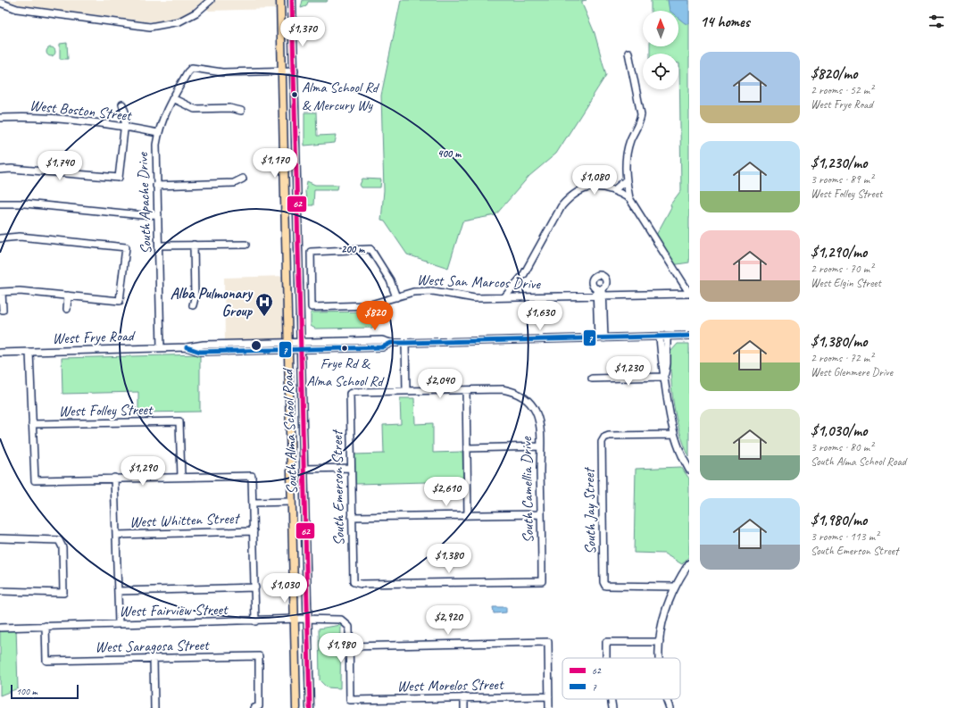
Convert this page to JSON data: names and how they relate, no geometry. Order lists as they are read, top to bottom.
{
  "streets": {
    "main road": ["South Alma School Road"],
    "street": [
      "West Boston Street",
      "South Apache Drive",
      "West San Marcos Drive",
      "West Frye Road",
      "West Folley Street",
      "South Emerson Street",
      "South Camellia Drive",
      "South Jay Street",
      "West Whitten Street",
      "West Fairview Street",
      "West Saragosa Street",
      "West Morelos Street"
    ]
  },
  "crossings": [
    ["West Boston Street", "South Apache Drive"],
    ["South Apache Drive", "West Frye Road"],
    ["South Apache Drive", "South Alma School Road"],
    ["West Frye Road", "South Alma School Road"],
    ["South Alma School Road", "West Fairview Street"],
    ["South Emerson Street", "South Camellia Drive"],
    ["West Fairview Street", "West Saragosa Street"],
    ["West Fairview Street", "West Morelos Street"]
  ],
  "places": {
    "other": ["Alma School Rd & Mercury Wy", "Frye Rd & Alma School Rd"],
    "hospital": ["Alba Pulmonary Group"]
  },
  "lines": ["transit line 62", "transit line 7"],
  "legend": ["62", "7"],
  "scale_bar": "100 m",
  "north": "top",
  "page": {
    "heading": "14 homes",
    "price": [
      "$1,370",
      "$1,170",
      "$1,740",
      "$1,080",
      "$820",
      "$1,630",
      "$1,230",
      "$2,040",
      "$1,290",
      "$2,610",
      "$1,380",
      "$1,030",
      "$2,920",
      "$1,980"
    ],
    "list": [
      {
        "name": "$820/mo",
        "note": "2 rooms · 52 m² · West Frye Road"
      },
      {
        "name": "$1,230/mo",
        "note": "3 rooms · 89 m² · West Folley Street"
      },
      {
        "name": "$1,290/mo",
        "note": "2 rooms · 70 m² · West Elgin Street"
      },
      {
        "name": "$1,380/mo",
        "note": "2 rooms · 72 m² · West Glenmere Drive"
      },
      {
        "name": "$1,030/mo",
        "note": "3 rooms · 80 m² · South Alma School Road"
      },
      {
        "name": "$1,980/mo",
        "note": "3 rooms · 113 m² · South Emerson Street"
      }
    ],
    "scale": "100 m"
  },
  "rings": ["400 m", "200 m"]
}
